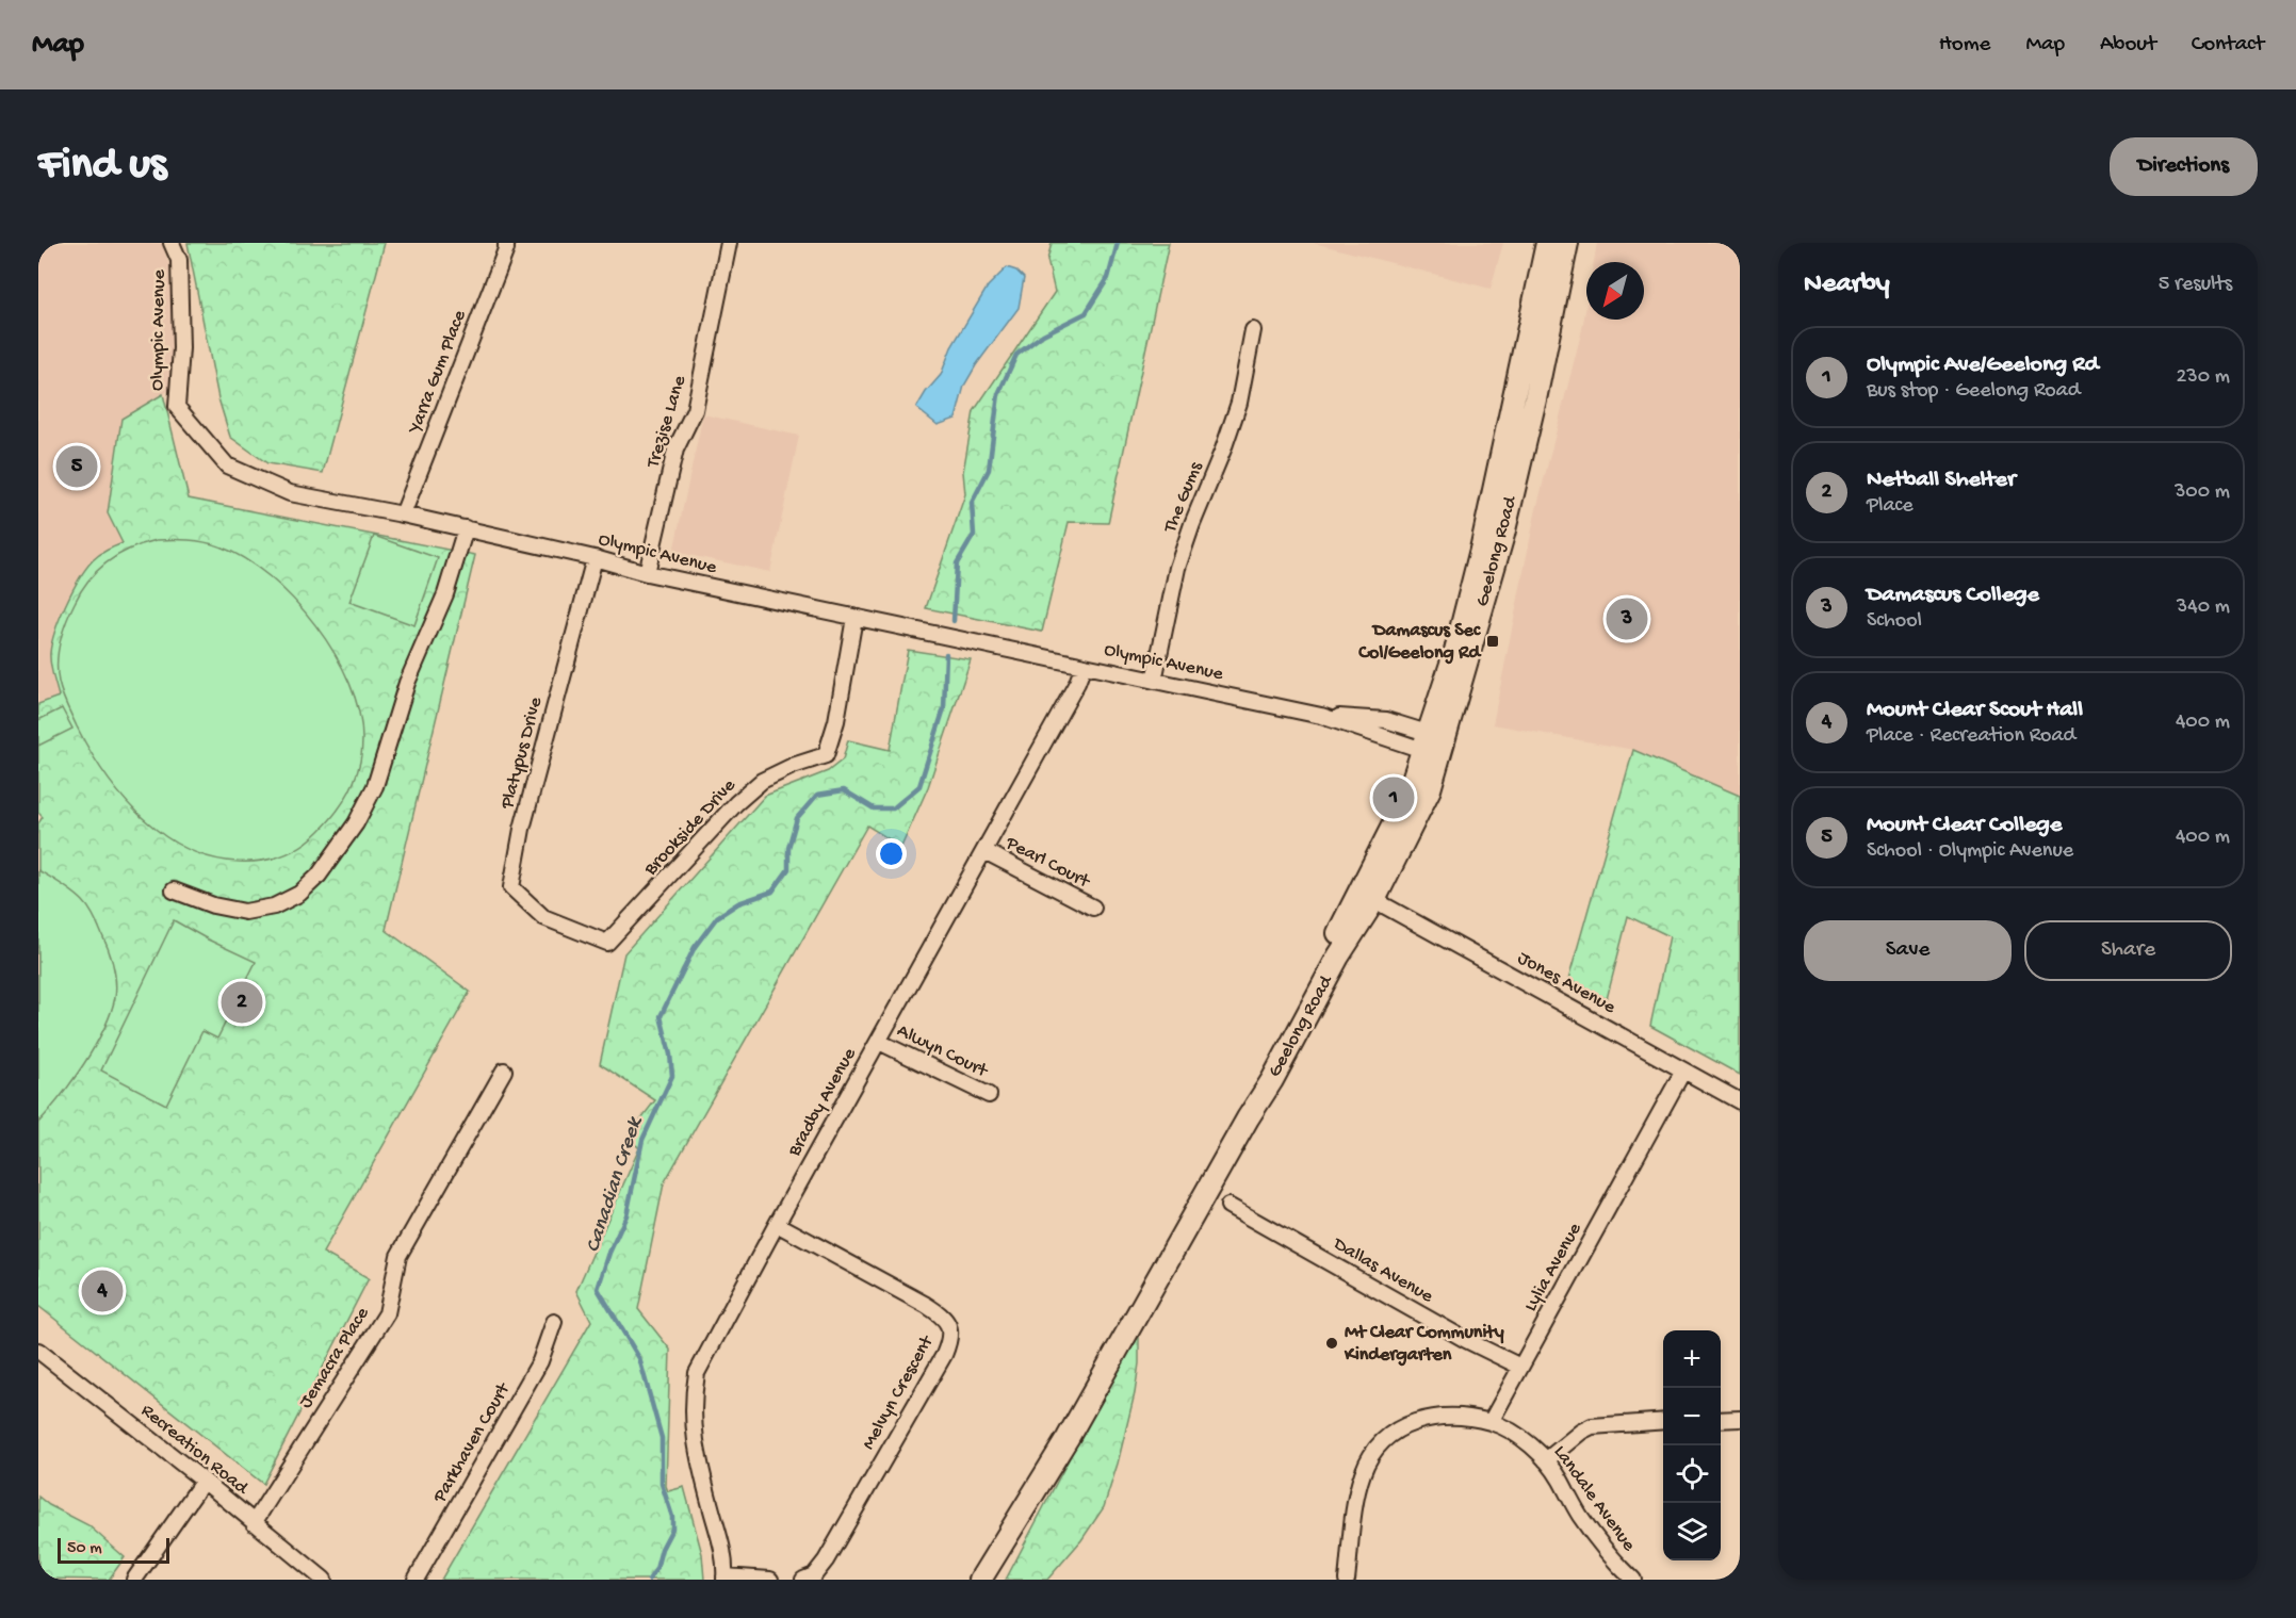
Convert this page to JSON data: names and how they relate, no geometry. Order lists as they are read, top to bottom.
{
  "streets": {
    "main road": ["Geelong Road"],
    "street": [
      "Olympic Avenue",
      "Yarra Gum Place",
      "Trezise Lane",
      "The Gums",
      "Platypus Drive",
      "Brookside Drive",
      "Pearl Court",
      "Jones Avenue",
      "Alwyn Court",
      "Bradby Avenue",
      "Lylia Avenue",
      "Dallas Avenue",
      "Jemacra Place",
      "Melvyn Crescent",
      "Parkhaven Court",
      "Recreation Road",
      "Landale Avenue"
    ]
  },
  "crossings": [
    ["Olympic Avenue", "Yarra Gum Place"],
    ["Olympic Avenue", "Trezise Lane"],
    ["Olympic Avenue", "The Gums"],
    ["Olympic Avenue", "Geelong Road"],
    ["Olympic Avenue", "Platypus Drive"],
    ["Olympic Avenue", "Brookside Drive"],
    ["Olympic Avenue", "Bradby Avenue"],
    ["Geelong Road", "Jones Avenue"],
    ["Platypus Drive", "Brookside Drive"],
    ["Pearl Court", "Bradby Avenue"],
    ["Jones Avenue", "Lylia Avenue"],
    ["Alwyn Court", "Bradby Avenue"],
    ["Bradby Avenue", "Melvyn Crescent"],
    ["Lylia Avenue", "Dallas Avenue"],
    ["Lylia Avenue", "Landale Avenue"],
    ["Jemacra Place", "Recreation Road"]
  ],
  "water": ["Canadian Creek"],
  "places": {
    "transit": ["Damascus Sec Col/Geelong Rd"],
    "other": ["Mt Clear Community Kindergarten"]
  },
  "scale_bar": "50 m",
  "north": "bottom left",
  "page": {
    "header": "Map",
    "nav": [
      "Home",
      "Map",
      "About",
      "Contact"
    ],
    "buttons": [
      "Directions",
      ["Save", "Share"]
    ],
    "title": "Find us",
    "heading": ["Nearby", "5 results"],
    "list": [
      {
        "mark": "1",
        "name": "Olympic Ave/Geelong Rd",
        "note": "Bus stop · Geelong Road",
        "value": "230 m"
      },
      {
        "mark": "2",
        "name": "Netball Shelter",
        "note": "Place",
        "value": "300 m"
      },
      {
        "mark": "3",
        "name": "Damascus College",
        "note": "School",
        "value": "340 m"
      },
      {
        "mark": "4",
        "name": "Mount Clear Scout Hall",
        "note": "Place · Recreation Road",
        "value": "400 m"
      },
      {
        "mark": "5",
        "name": "Mount Clear College",
        "note": "School · Olympic Avenue",
        "value": "400 m"
      }
    ],
    "pins": [
      "5",
      "3",
      "1",
      "2",
      "4"
    ],
    "map_buttons": ["+", "−"],
    "scale": "50 m"
  }
}
